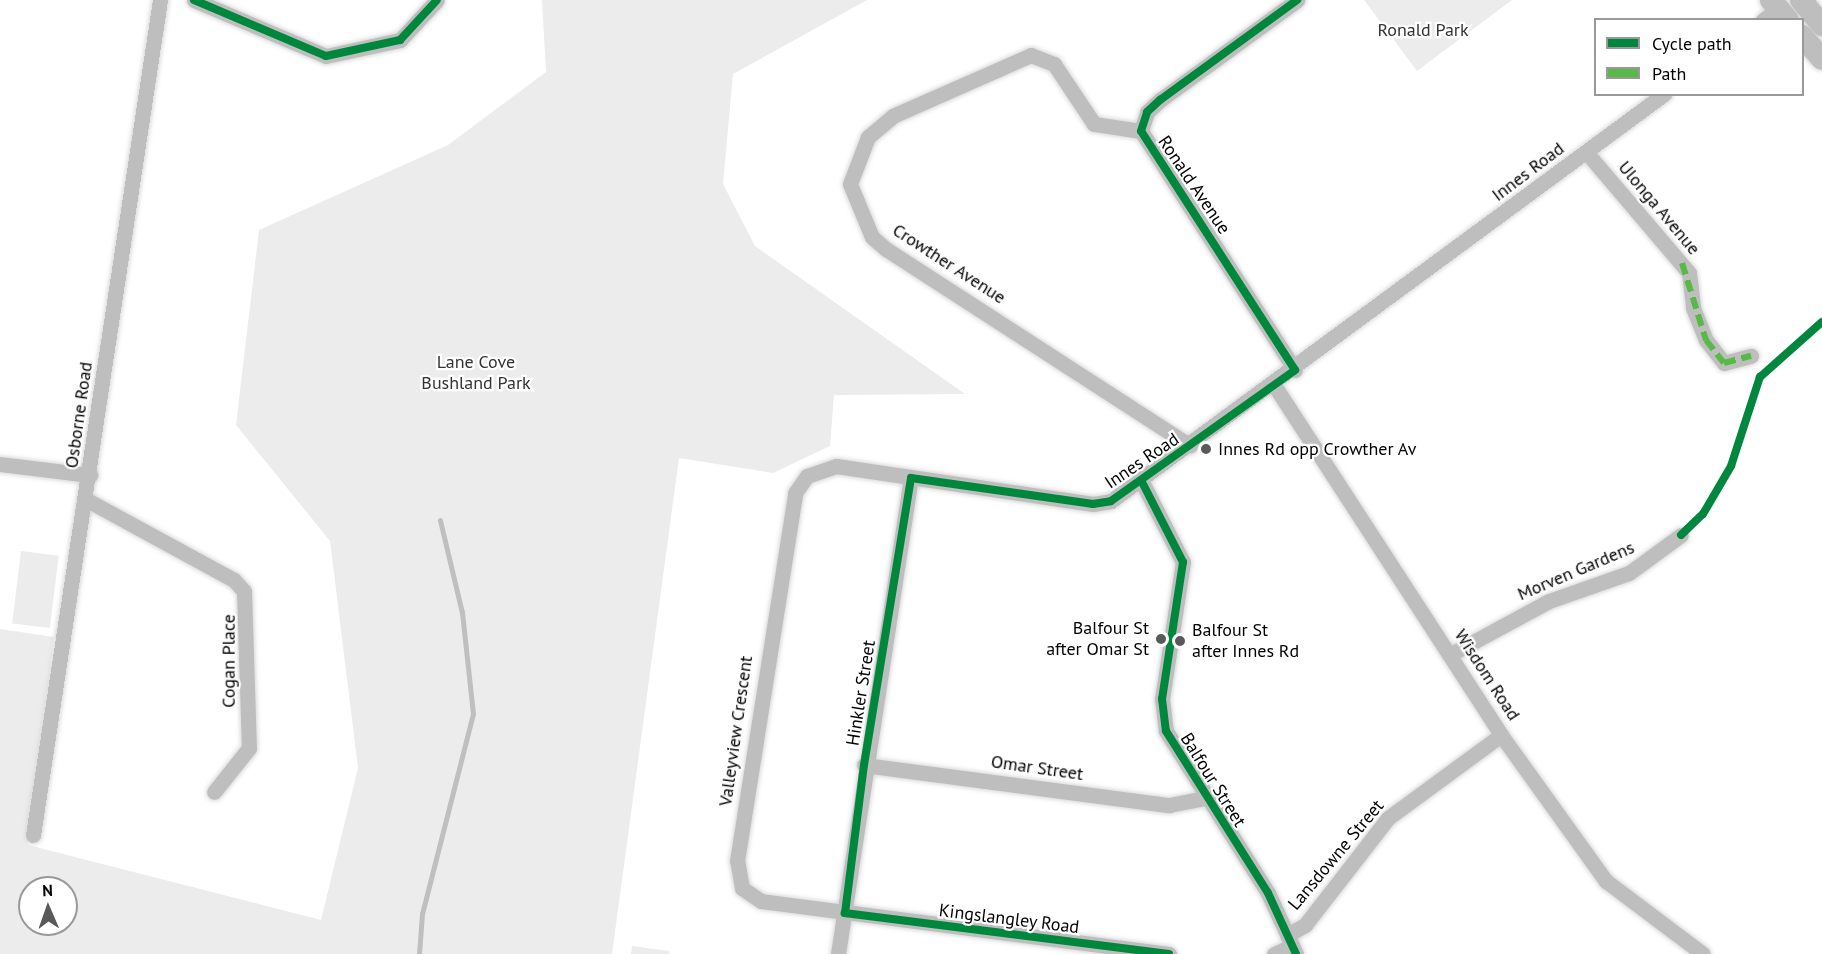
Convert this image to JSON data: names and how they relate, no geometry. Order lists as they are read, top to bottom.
{
  "streets": {
    "street": [
      "Innes Road",
      "Ronald Avenue",
      "Ulonga Avenue",
      "Crowther Avenue",
      "Osborne Road",
      "Morven Gardens",
      "Cogan Place",
      "Wisdom Road",
      "Hinkler Street",
      "Valleyview Crescent",
      "Omar Street",
      "Balfour Street",
      "Lansdowne Street",
      "Kingslangley Road"
    ]
  },
  "crossings": [
    ["Innes Road", "Ronald Avenue"],
    ["Innes Road", "Ulonga Avenue"],
    ["Innes Road", "Crowther Avenue"],
    ["Innes Road", "Wisdom Road"],
    ["Innes Road", "Hinkler Street"],
    ["Innes Road", "Valleyview Crescent"],
    ["Innes Road", "Balfour Street"],
    ["Ronald Avenue", "Crowther Avenue"],
    ["Osborne Road", "Cogan Place"],
    ["Morven Gardens", "Wisdom Road"],
    ["Wisdom Road", "Lansdowne Street"],
    ["Hinkler Street", "Valleyview Crescent"],
    ["Hinkler Street", "Omar Street"],
    ["Hinkler Street", "Kingslangley Road"],
    ["Valleyview Crescent", "Kingslangley Road"],
    ["Omar Street", "Balfour Street"],
    ["Balfour Street", "Lansdowne Street"]
  ],
  "parks": ["Ronald Park", "Lane Cove Bushland Park"],
  "places": ["Innes Rd opp Crowther Av", "Balfour St after Omar St", "Balfour St after Innes Rd"],
  "legend": ["Cycle path", "Path"],
  "north": "top"
}
